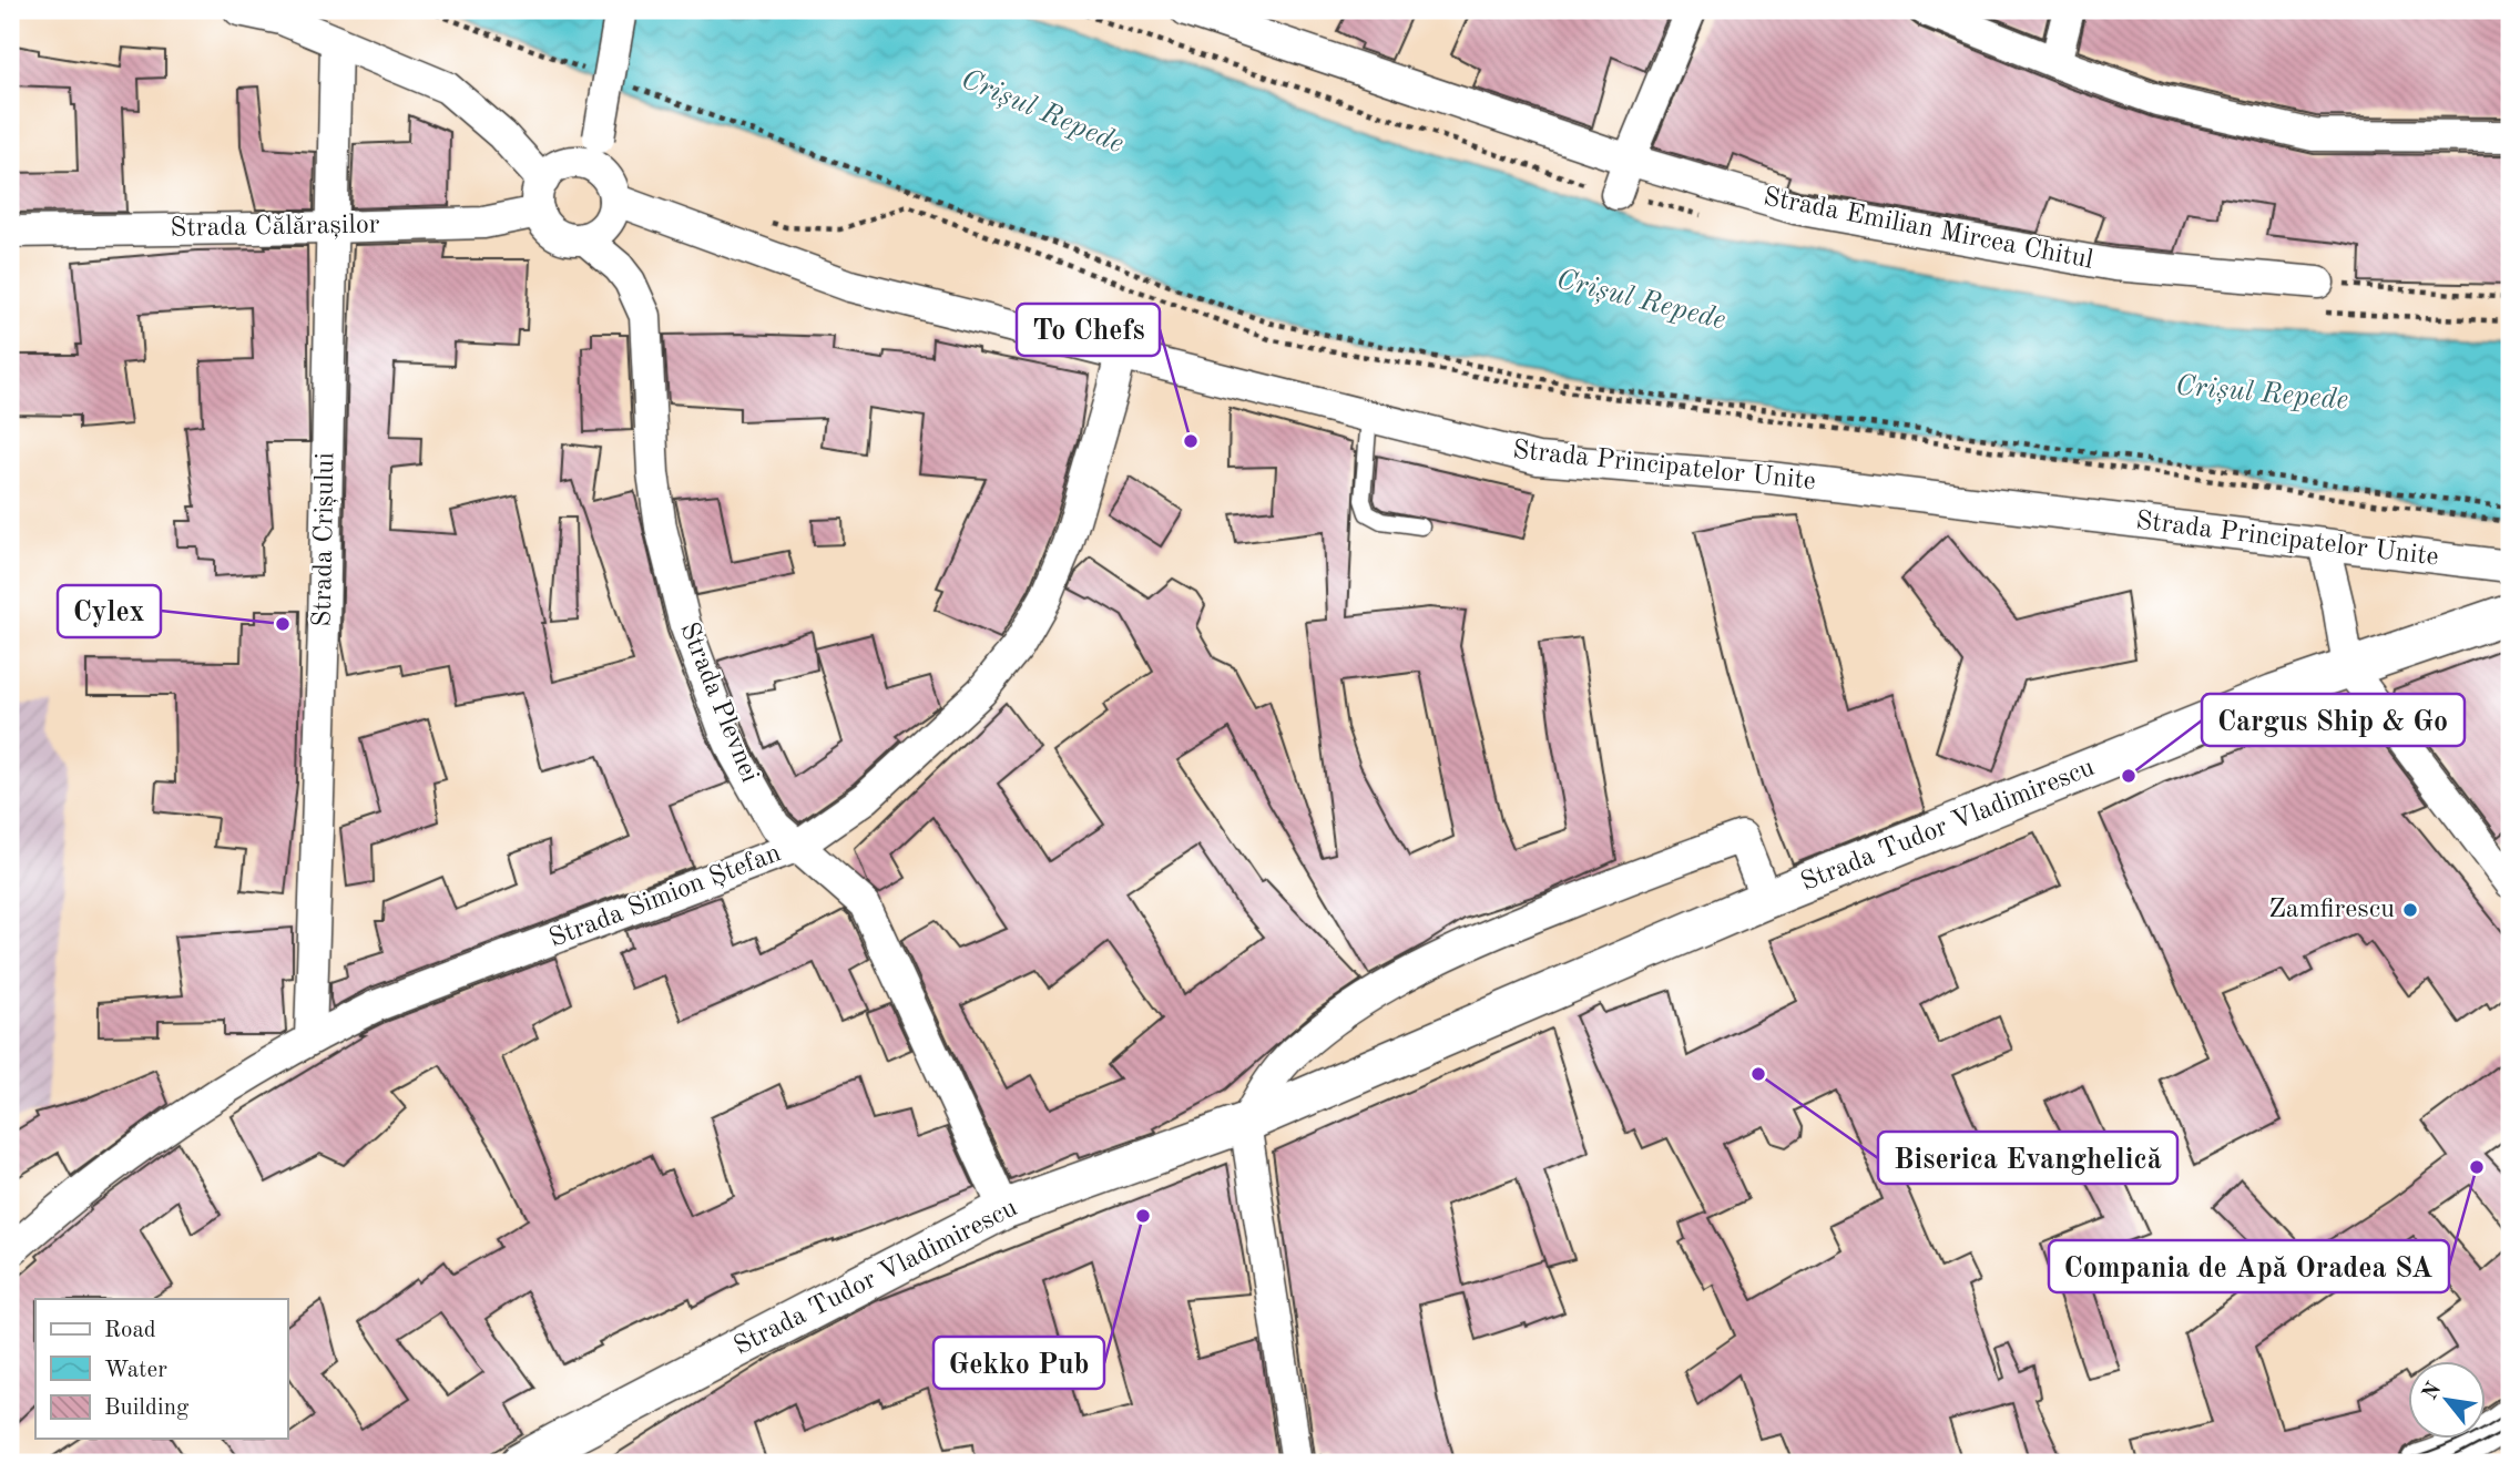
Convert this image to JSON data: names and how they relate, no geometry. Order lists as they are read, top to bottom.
{
  "streets": {
    "street": [
      "Strada Călărașilor",
      "Strada Emilian Mircea Chitul",
      "Strada Principatelor Unite",
      "Strada Crișului",
      "Strada Plevnei",
      "Strada Tudor Vladimirescu",
      "Strada Simion Ștefan"
    ]
  },
  "crossings": [
    ["Strada Călărașilor", "Strada Principatelor Unite"],
    ["Strada Călărașilor", "Strada Crișului"],
    ["Strada Călărașilor", "Strada Plevnei"],
    ["Strada Principatelor Unite", "Strada Plevnei"],
    ["Strada Principatelor Unite", "Strada Simion Ștefan"],
    ["Strada Crișului", "Strada Simion Ștefan"],
    ["Strada Plevnei", "Strada Tudor Vladimirescu"],
    ["Strada Plevnei", "Strada Simion Ștefan"]
  ],
  "water": ["Crișul Repede"],
  "places": [
    "To Chefs",
    "Cylex",
    "Cargus Ship & Go",
    "Zamfirescu",
    "Biserica Evanghelică",
    "Compania de Apă Oradea SA",
    "Gekko Pub"
  ],
  "legend": ["Road", "Water", "Building"],
  "north": "top left"
}
